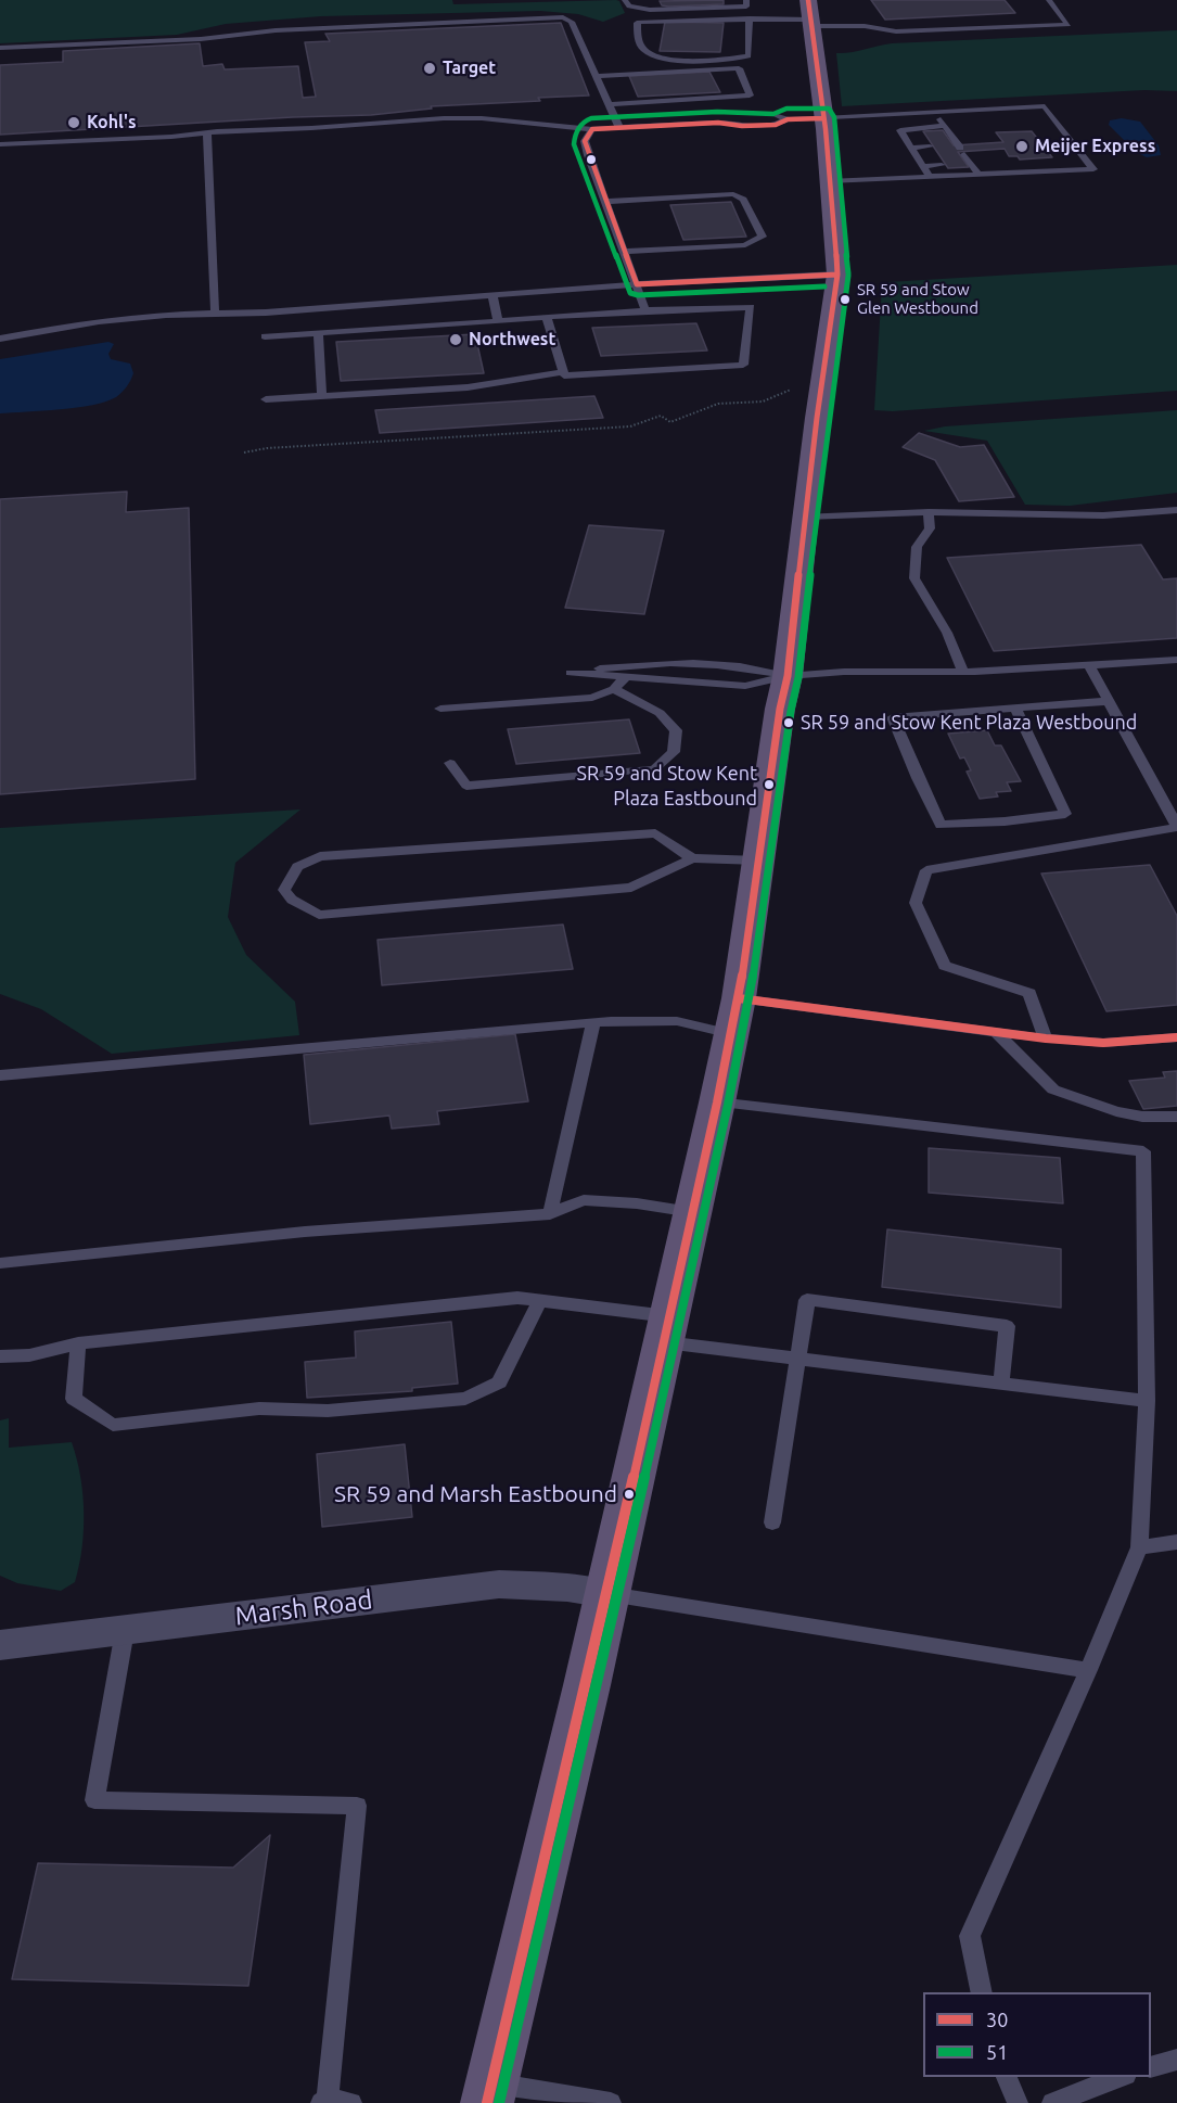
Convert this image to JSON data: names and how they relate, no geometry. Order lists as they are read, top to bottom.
{
  "streets": {
    "street": ["Marsh Road"]
  },
  "places": [
    "Target",
    "Kohl's",
    "Meijer Express",
    "SR 59 and Stow Glen Westbound",
    "Northwest",
    "SR 59 and Stow Kent Plaza Westbound",
    "SR 59 and Stow Kent Plaza Eastbound",
    "SR 59 and Marsh Eastbound"
  ],
  "lines": ["transit line 30", "transit line 51"],
  "legend": ["30", "51"]
}
